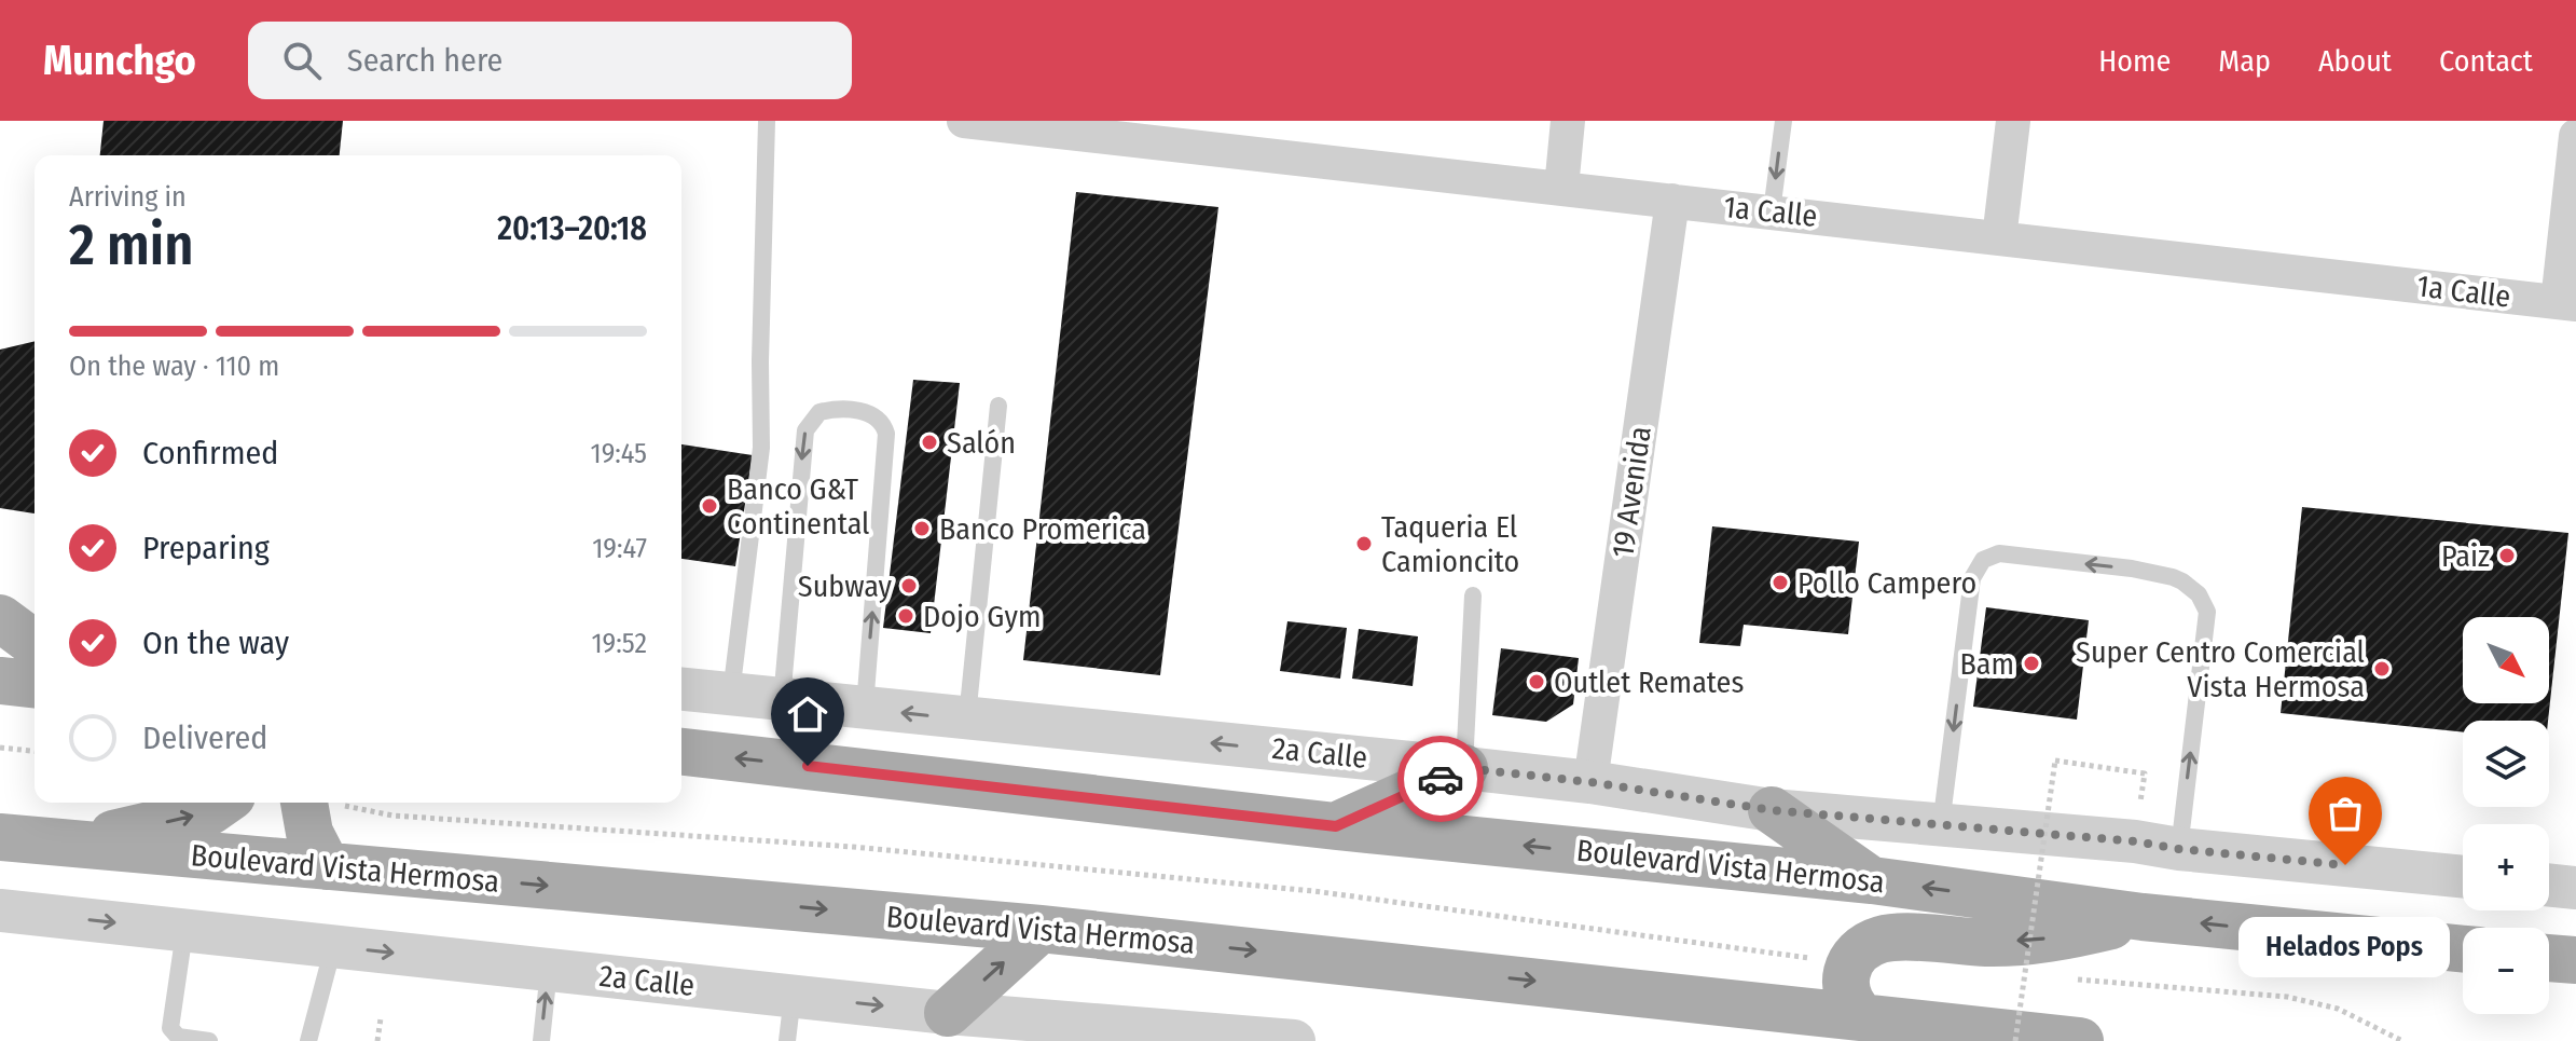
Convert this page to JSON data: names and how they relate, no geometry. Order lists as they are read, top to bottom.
{
  "streets": {
    "main road": ["Boulevard Vista Hermosa"],
    "street": ["1a Calle", "19 Avenida", "2a Calle"]
  },
  "crossings": [
    ["1a Calle", "19 Avenida"],
    ["19 Avenida", "2a Calle"]
  ],
  "places": [
    "Salón",
    "Banco G&T Continental",
    "Banco Promerica",
    "Taqueria El Camioncito",
    "Paiz",
    "Pollo Campero",
    "Subway",
    "Dojo Gym",
    "Bam",
    "Super Centro Comercial Vista Hermosa",
    "Outlet Remates",
    "Helados Pops"
  ],
  "north": "bottom right",
  "page": {
    "header": "Munchgo",
    "search": "Search here",
    "nav": [
      "Home",
      "Map",
      "About",
      "Contact"
    ],
    "heading": ["2 min", "Arriving in", "20:13–20:18"],
    "bar": "On the way · 110 m",
    "list": [
      ["Confirmed", "19:45"],
      ["Preparing", "19:47"],
      ["On the way", "19:52"],
      "Delivered"
    ],
    "map_buttons": ["+", "−"],
    "bubble": "Helados Pops"
  }
}
